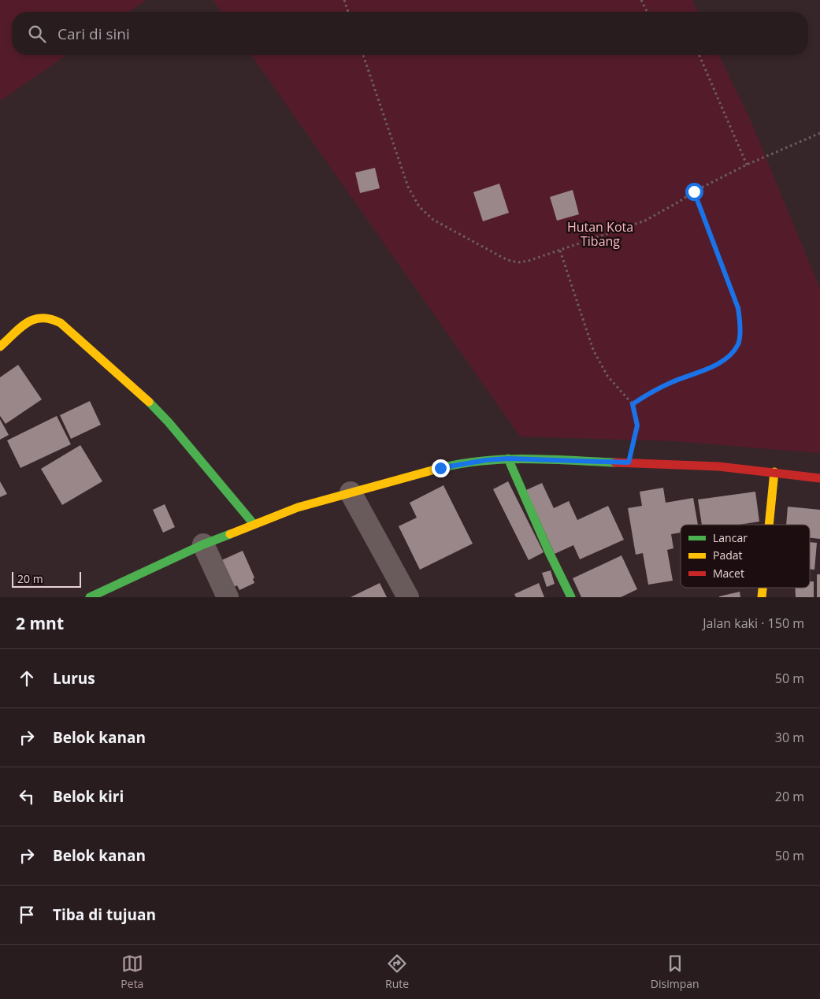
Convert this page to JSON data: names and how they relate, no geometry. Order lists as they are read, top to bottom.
{
  "parks": ["Hutan Kota Tibang"],
  "legend": ["Lancar", "Padat", "Macet"],
  "scale_bar": "20 m",
  "page": {
    "search": "Cari di sini",
    "scale": "20 m",
    "heading": ["2 mnt", "Jalan kaki · 150 m"],
    "list": [
      ["Lurus", "50 m"],
      ["Belok kanan", "30 m"],
      ["Belok kiri", "20 m"],
      ["Belok kanan", "50 m"],
      "Tiba di tujuan"
    ],
    "nav": ["Peta", "Rute", "Disimpan"]
  }
}
